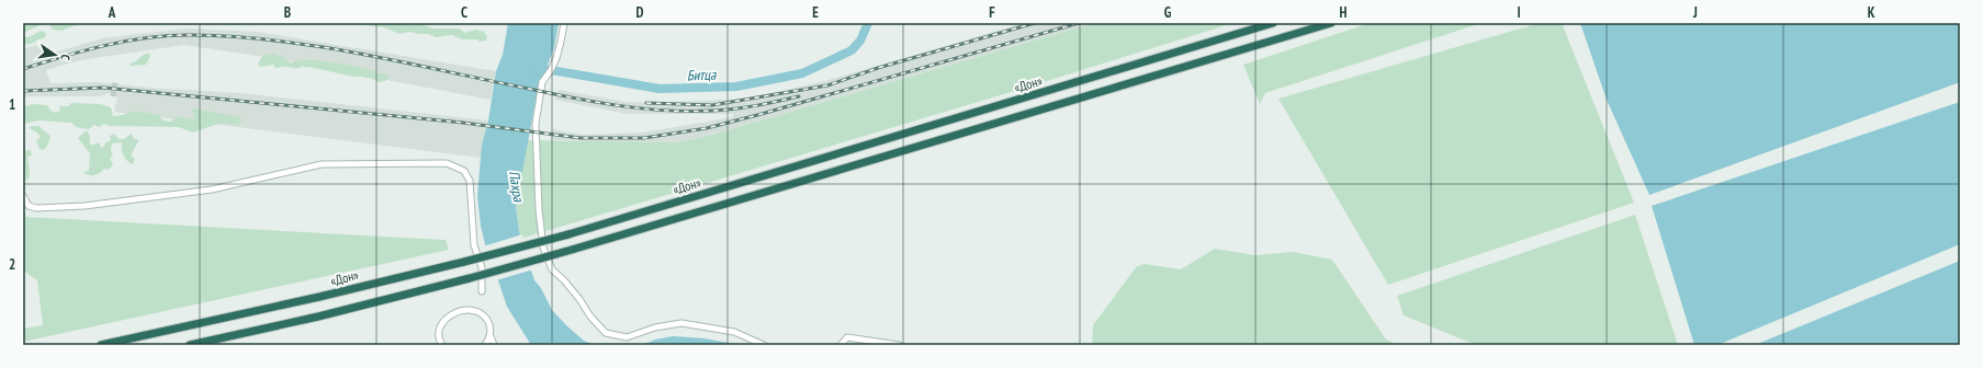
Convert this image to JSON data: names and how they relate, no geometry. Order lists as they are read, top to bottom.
{
  "streets": {
    "highway": ["«Дон»"]
  },
  "water": ["Битца", "Пахра"],
  "north": "right",
  "grid": {
    "columns": [
      "A",
      "B",
      "C",
      "D",
      "E",
      "F",
      "G",
      "H",
      "I",
      "J",
      "K"
    ],
    "rows": ["1", "2"]
  }
}
